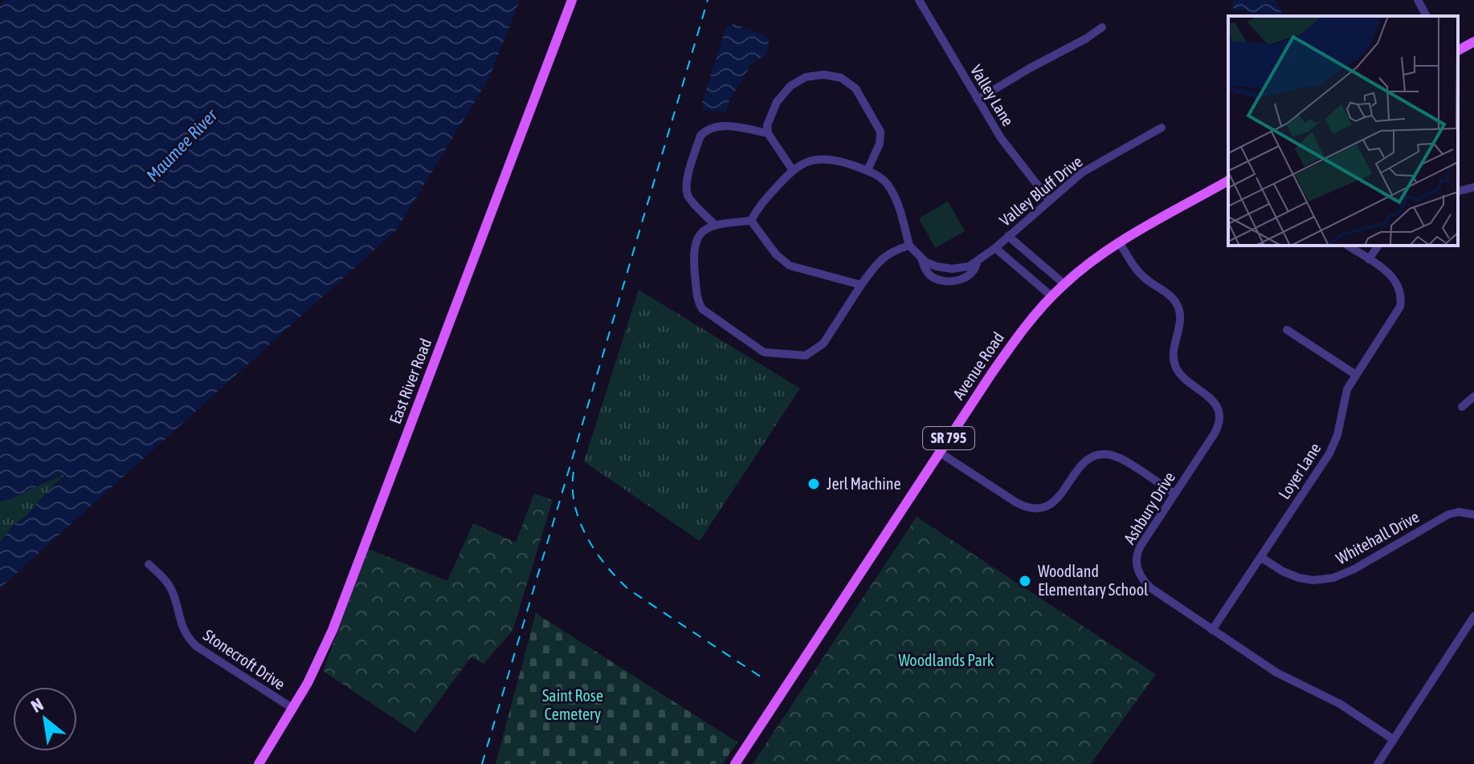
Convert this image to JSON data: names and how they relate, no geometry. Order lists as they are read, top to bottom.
{
  "streets": {
    "main road": ["Avenue Road", "East River Road", "SR 795"],
    "street": [
      "Valley Lane",
      "Valley Bluff Drive",
      "Loyer Lane",
      "Ashbury Drive",
      "Whitehall Drive",
      "Stonecroft Drive"
    ]
  },
  "crossings": [
    ["Valley Lane", "Valley Bluff Drive"],
    ["Avenue Road", "Ashbury Drive"],
    ["East River Road", "Stonecroft Drive"],
    ["Loyer Lane", "Ashbury Drive"],
    ["Loyer Lane", "Whitehall Drive"]
  ],
  "water": ["Maumee River"],
  "parks": ["Woodlands Park", "Saint Rose Cemetery"],
  "places": ["Jerl Machine", "Woodland Elementary School"],
  "north": "top left"
}
